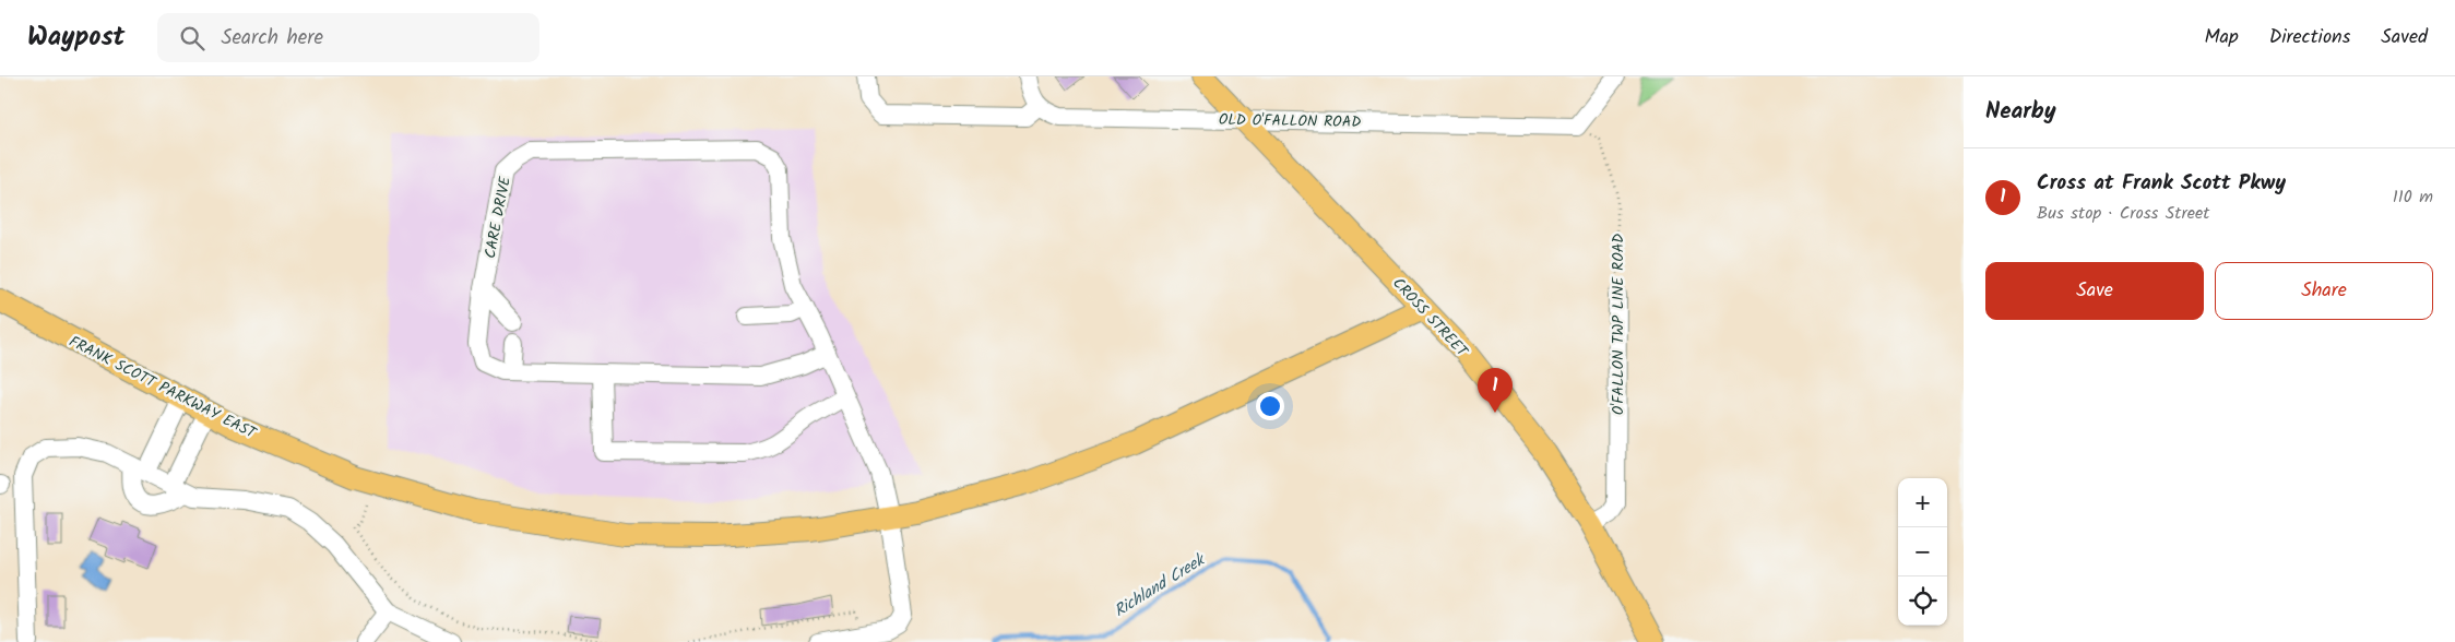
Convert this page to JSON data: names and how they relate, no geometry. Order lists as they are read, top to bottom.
{
  "streets": {
    "main road": ["CROSS STREET", "FRANK SCOTT PARKWAY EAST"],
    "street": ["OLD O'FALLON ROAD", "CARE DRIVE", "O'FALLON TWP LINE ROAD"]
  },
  "crossings": [
    ["OLD O'FALLON ROAD", "CROSS STREET"],
    ["OLD O'FALLON ROAD", "O'FALLON TWP LINE ROAD"],
    ["CARE DRIVE", "FRANK SCOTT PARKWAY EAST"],
    ["CROSS STREET", "O'FALLON TWP LINE ROAD"],
    ["CROSS STREET", "FRANK SCOTT PARKWAY EAST"]
  ],
  "water": ["Richland Creek"],
  "page": {
    "header": "Waypost",
    "search": "Search here",
    "nav": ["Map", "Directions", "Saved"],
    "heading": "Nearby",
    "list": [
      {
        "mark": "1",
        "name": "Cross at Frank Scott Pkwy",
        "note": "Bus stop · Cross Street",
        "value": "110 m"
      }
    ],
    "buttons": ["Save", "Share"],
    "pins": "1",
    "map_buttons": ["+", "−"]
  }
}
